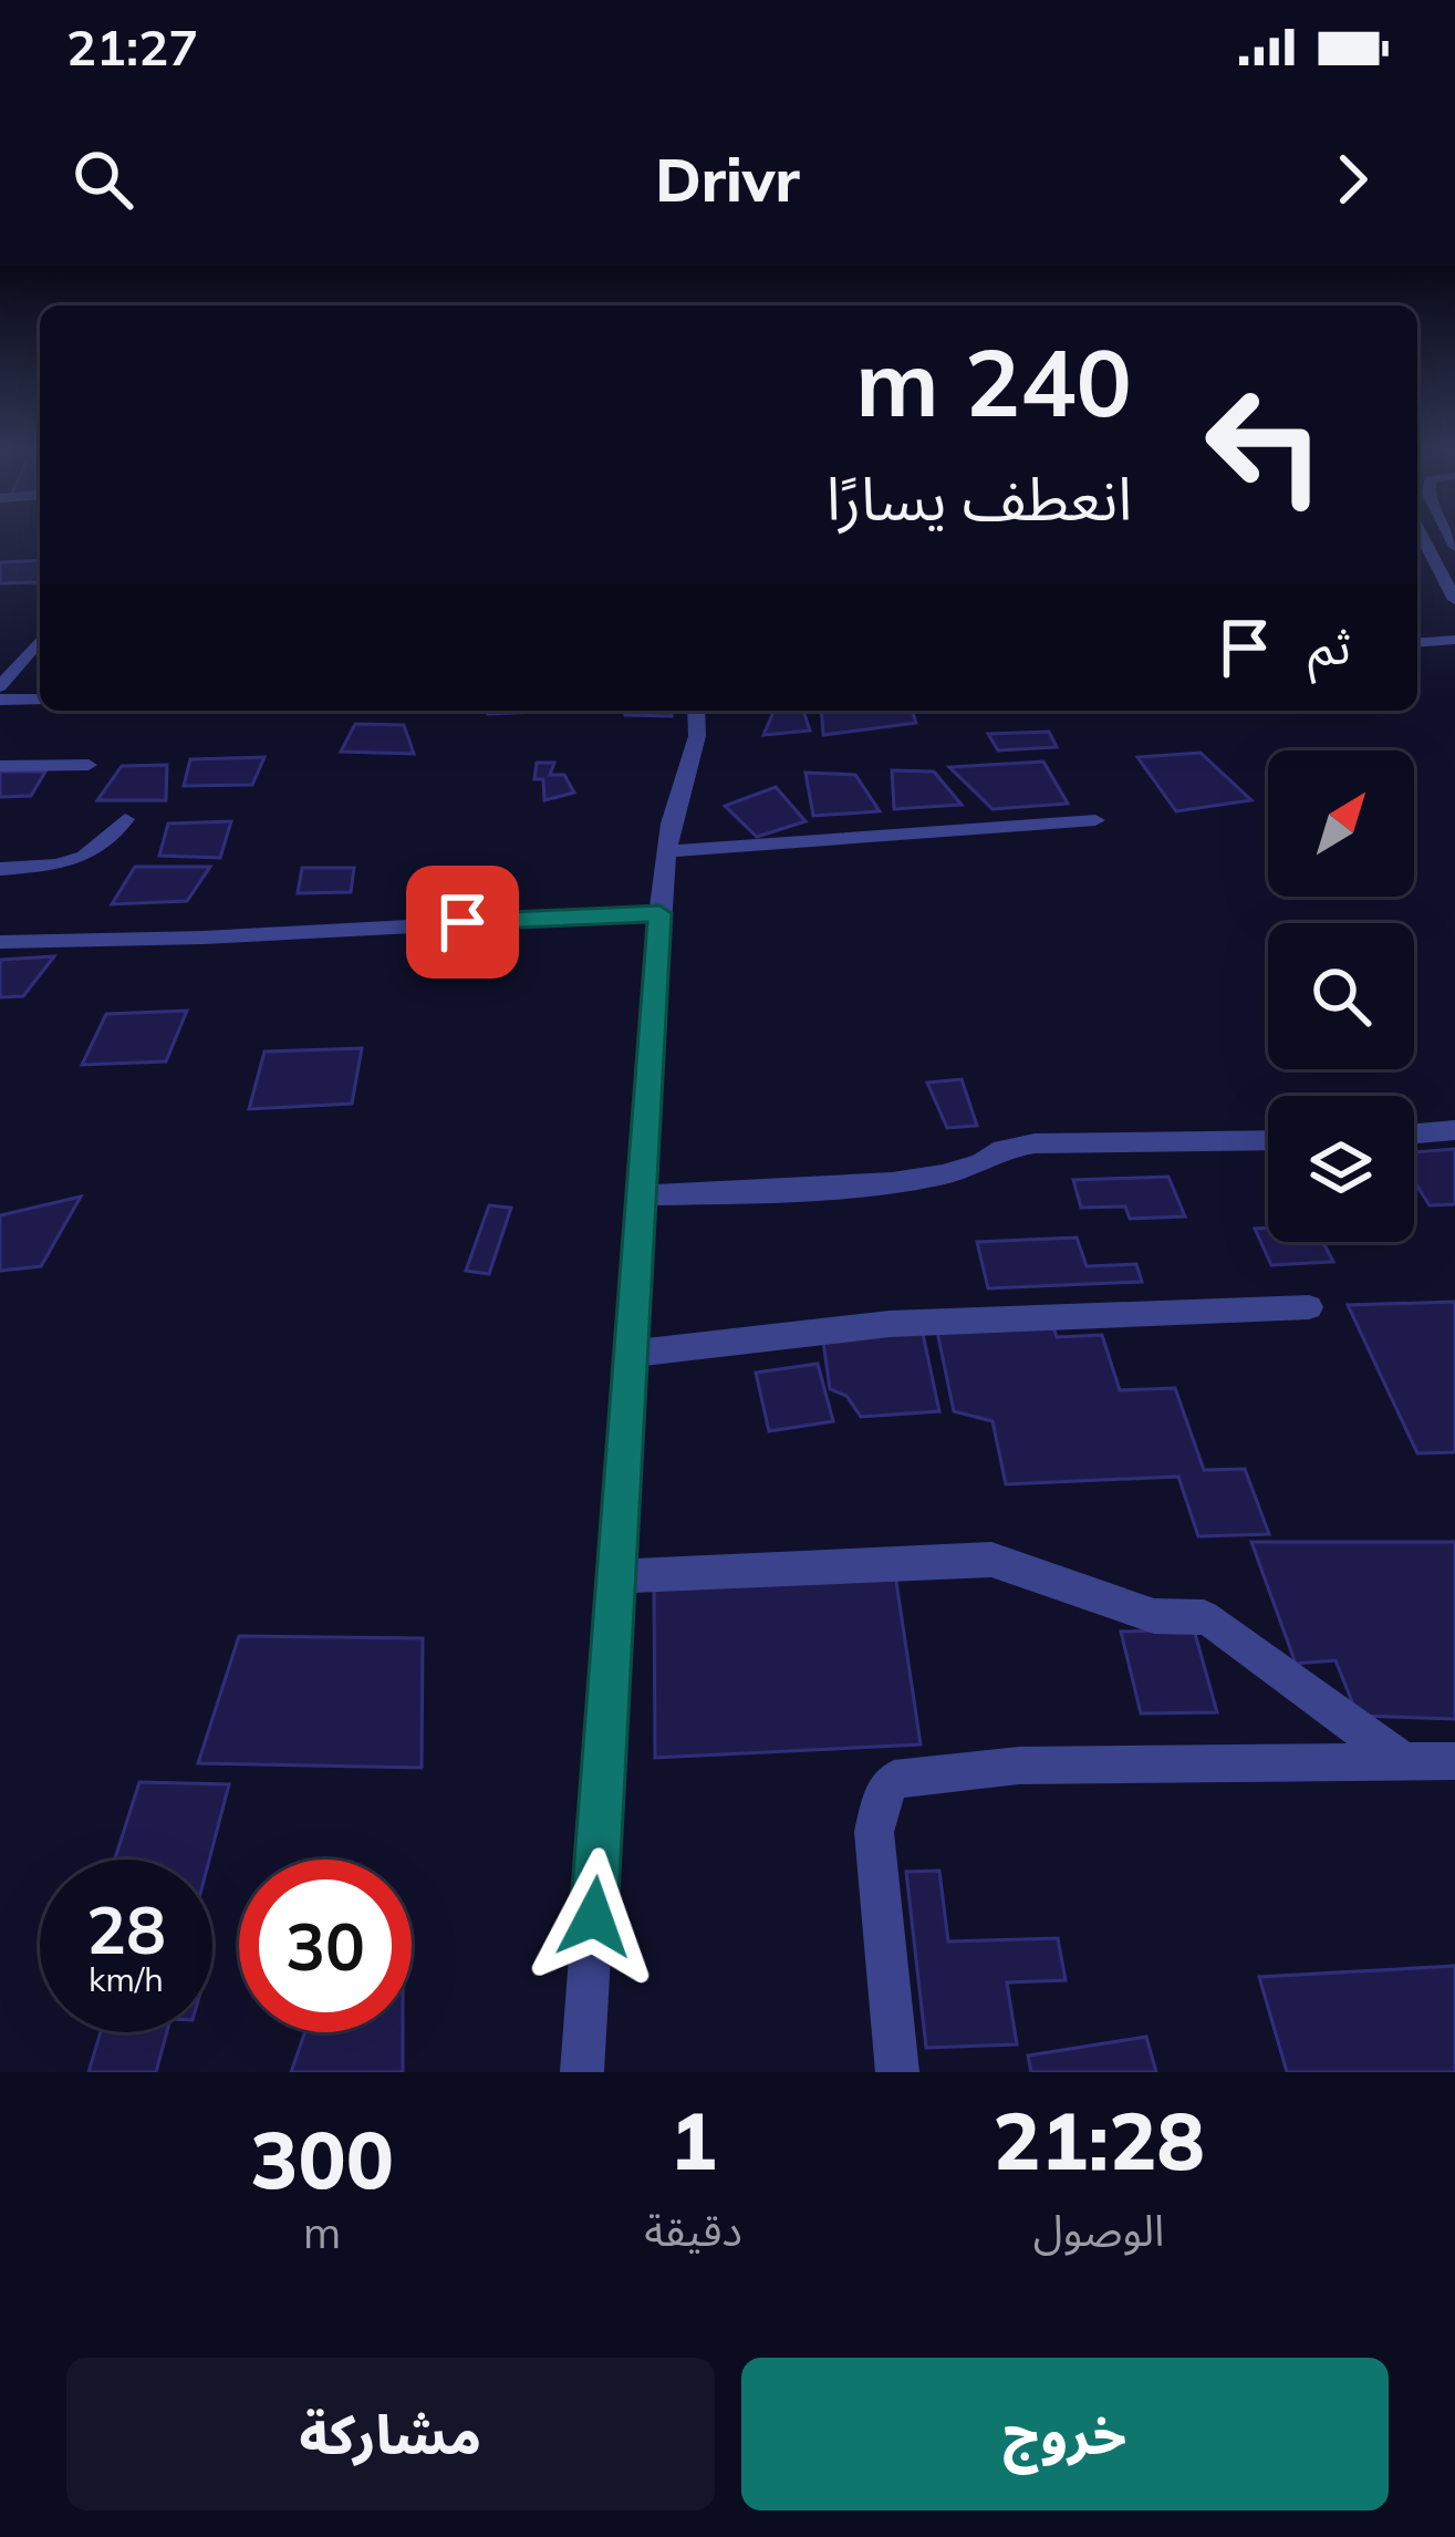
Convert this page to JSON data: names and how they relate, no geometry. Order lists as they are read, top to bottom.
{
  "north": "top right",
  "page": {
    "status": "21:27",
    "header": "Drivr",
    "turn": ["240 m", "انعطف يسارًا"],
    "then": "ثم",
    "speed": "28 km/h",
    "limit": "30",
    "eta": [
      "21:28",
      "الوصول",
      "1",
      "دقيقة",
      "300",
      "m"
    ],
    "buttons": ["خروج", "مشاركة"]
  }
}
